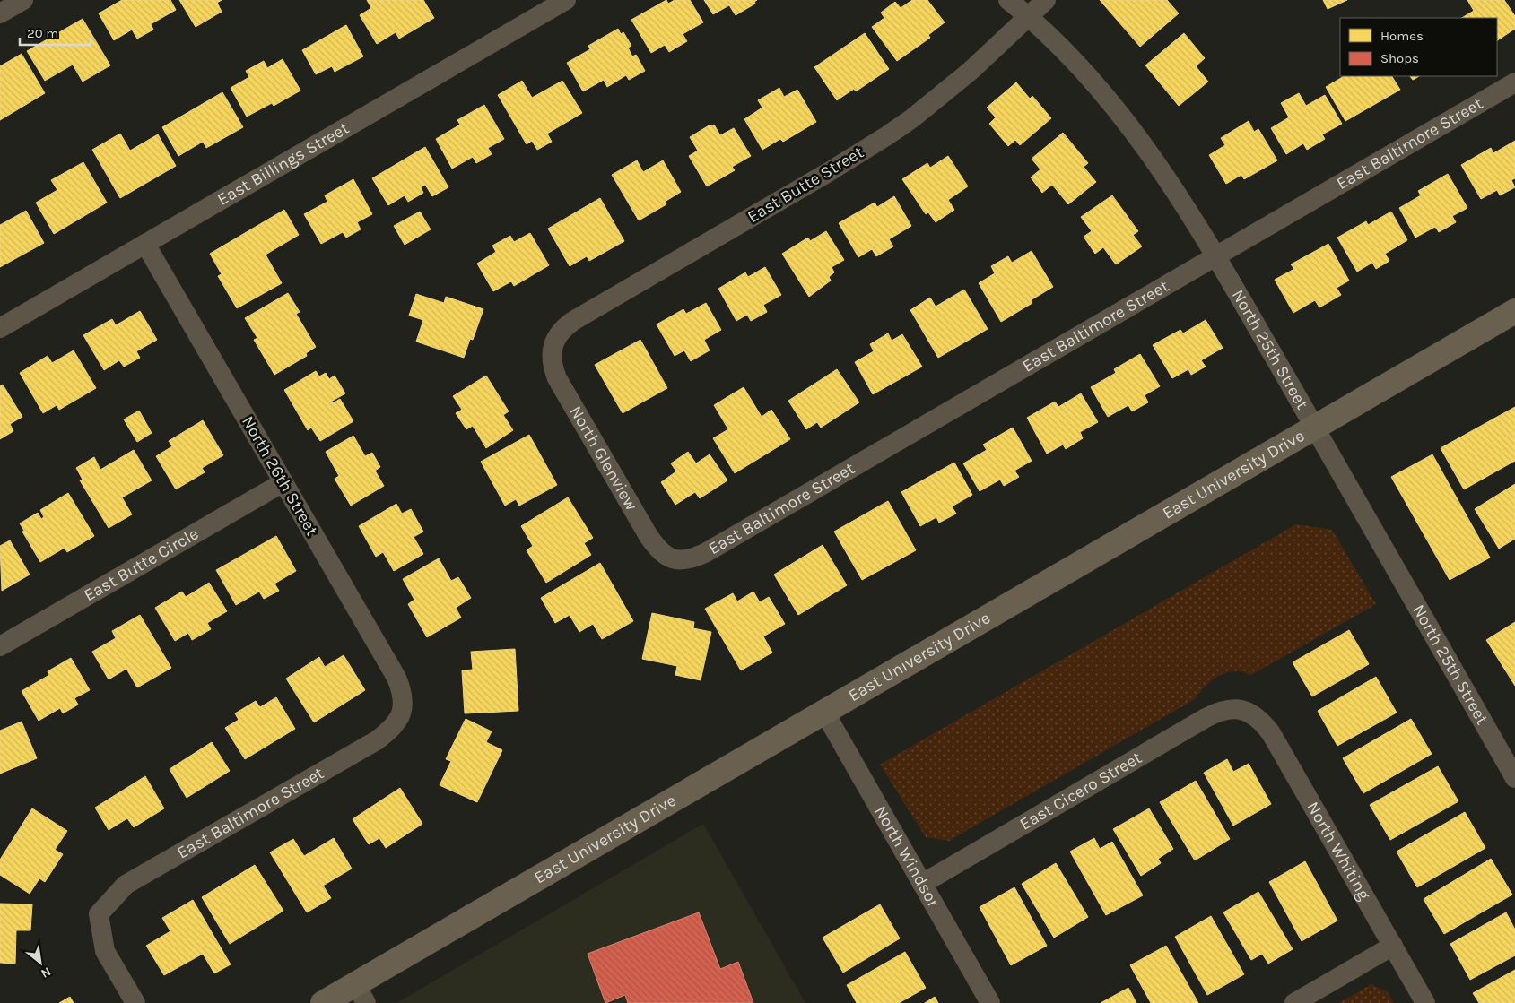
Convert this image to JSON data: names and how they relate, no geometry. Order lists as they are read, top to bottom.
{
  "streets": {
    "main road": ["East University Drive"],
    "street": [
      "East Baltimore Street",
      "East Billings Street",
      "East Butte Street",
      "North 25th Street",
      "North Glenview",
      "North 26th Street",
      "East Butte Circle",
      "East Cicero Street",
      "North Whiting",
      "North Windsor"
    ]
  },
  "crossings": [
    ["East Baltimore Street", "North 25th Street"],
    ["East Baltimore Street", "North Glenview"],
    ["East Baltimore Street", "North 26th Street"],
    ["East Billings Street", "North 26th Street"],
    ["East Butte Street", "North 25th Street"],
    ["East Butte Street", "North Glenview"],
    ["North 25th Street", "East University Drive"],
    ["East University Drive", "North Windsor"],
    ["North 26th Street", "East Butte Circle"],
    ["East Cicero Street", "North Whiting"],
    ["East Cicero Street", "North Windsor"]
  ],
  "legend": ["Homes", "Shops"],
  "scale_bar": "20 m",
  "north": "bottom right"
}
